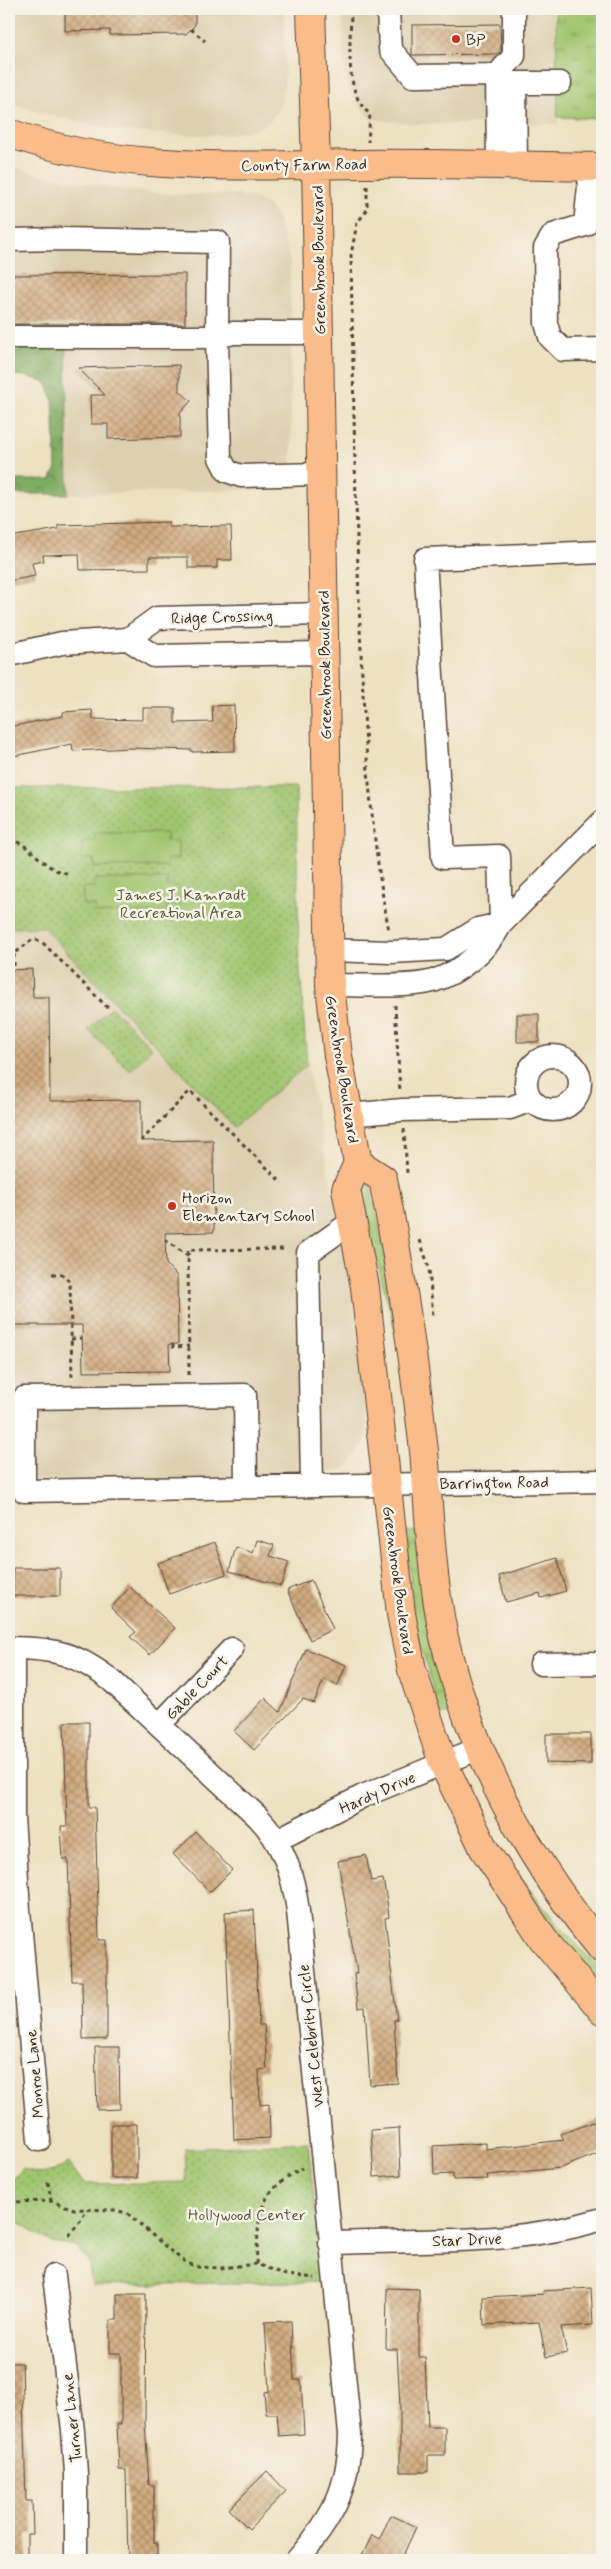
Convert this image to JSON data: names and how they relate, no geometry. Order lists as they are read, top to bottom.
{
  "streets": {
    "main road": ["County Farm Road", "Greenbrook Boulevard"],
    "street": [
      "Ridge Crossing",
      "Barrington Road",
      "Gable Court",
      "Hardy Drive",
      "West Celebrity Circle",
      "Monroe Lane",
      "Star Drive",
      "Turner Lane"
    ]
  },
  "crossings": [
    ["County Farm Road", "Greenbrook Boulevard"],
    ["Greenbrook Boulevard", "Ridge Crossing"],
    ["Greenbrook Boulevard", "Barrington Road"],
    ["Greenbrook Boulevard", "Hardy Drive"],
    ["Gable Court", "West Celebrity Circle"],
    ["Hardy Drive", "West Celebrity Circle"],
    ["West Celebrity Circle", "Monroe Lane"],
    ["West Celebrity Circle", "Star Drive"]
  ],
  "parks": ["James J. Kamradt Recreational Area", "Hollywood Center"],
  "places": ["BP", "Horizon Elementary School"]
}
